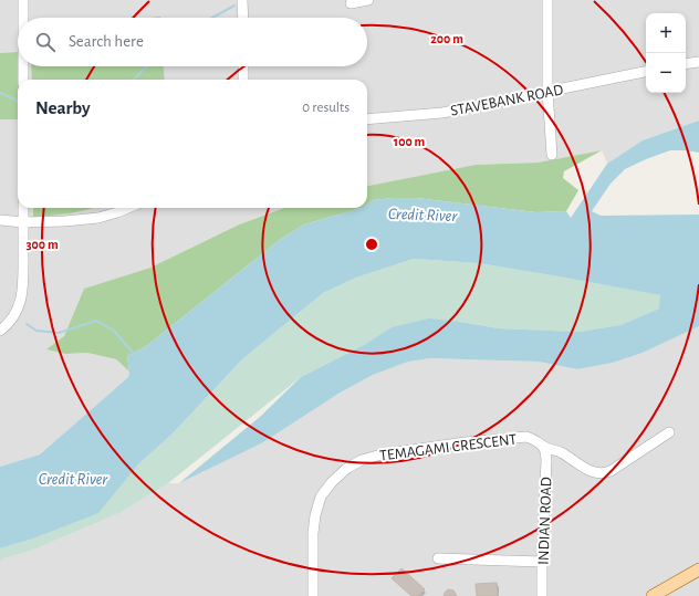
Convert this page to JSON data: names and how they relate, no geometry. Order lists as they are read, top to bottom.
{
  "streets": {
    "street": ["STAVEBANK ROAD", "TEMAGAMI CRESCENT", "INDIAN ROAD"]
  },
  "crossings": [
    ["TEMAGAMI CRESCENT", "INDIAN ROAD"]
  ],
  "water": ["Credit River"],
  "page": {
    "map_buttons": ["+", "−"],
    "search": "Search here",
    "heading": ["Nearby", "0 results"]
  },
  "rings": ["200 m", "100 m", "300 m"]
}
